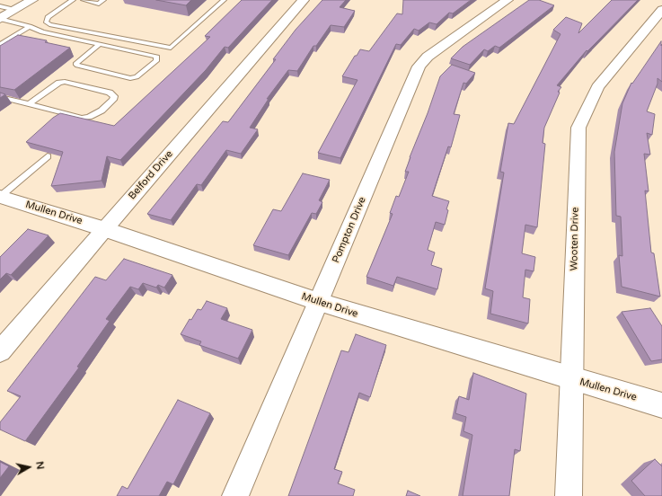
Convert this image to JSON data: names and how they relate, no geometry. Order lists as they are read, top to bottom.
{
  "streets": {
    "street": [
      "Belford Drive",
      "Mullen Drive",
      "Pompton Drive",
      "Wooten Drive"
    ]
  },
  "crossings": [
    ["Belford Drive", "Mullen Drive"],
    ["Mullen Drive", "Pompton Drive"],
    ["Mullen Drive", "Wooten Drive"]
  ],
  "north": "right"
}
